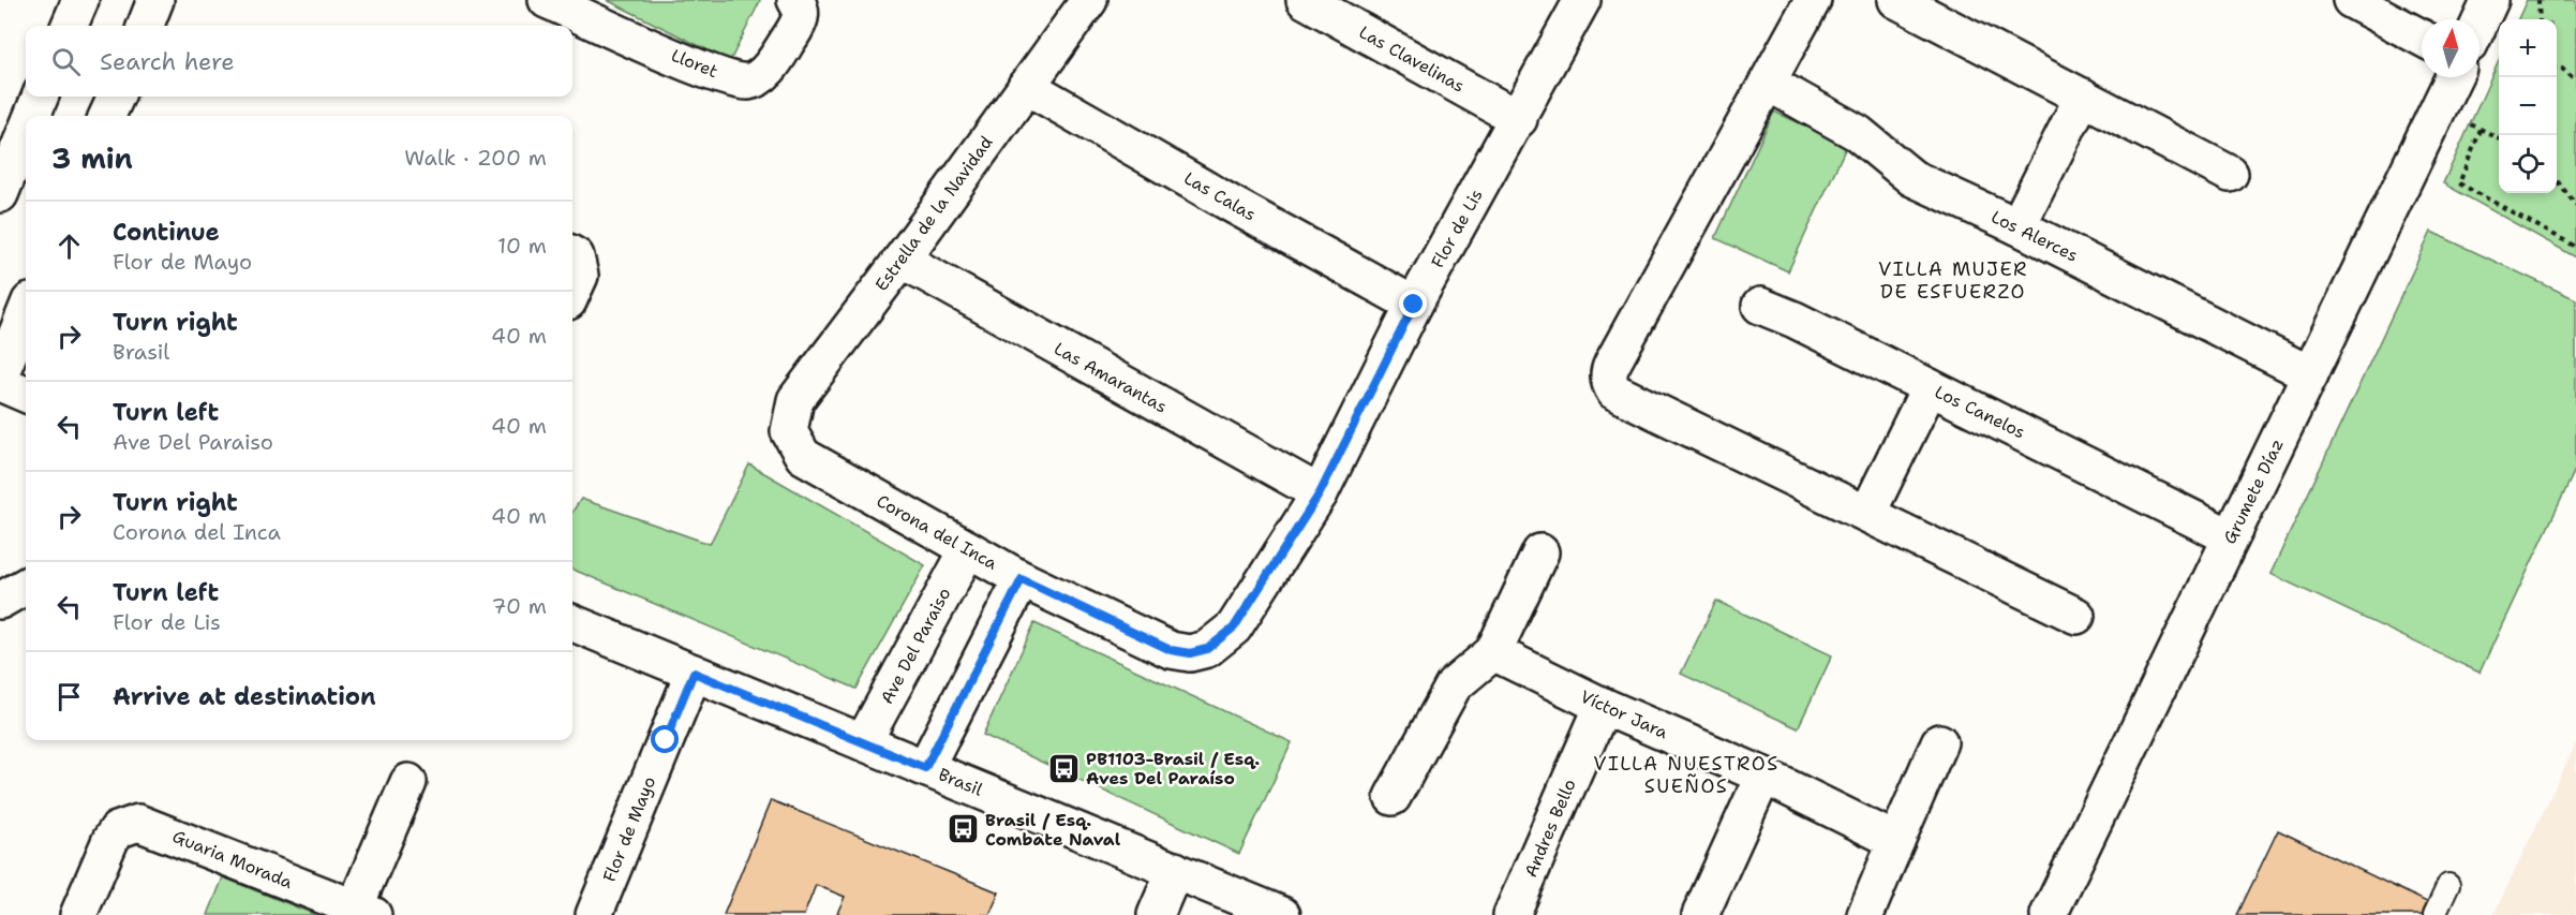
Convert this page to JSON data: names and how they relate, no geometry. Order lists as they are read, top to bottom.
{
  "streets": {
    "street": [
      "Las Clavelinas",
      "Lloret",
      "Las Calas",
      "Estrella de la Navidad",
      "Flor de Lis",
      "Los Alerces",
      "Las Amarantas",
      "Los Canelos",
      "Grumete Díaz",
      "Corona del Inca",
      "Ave Del Paraiso",
      "Víctor Jara",
      "Brasil",
      "Andres Bello",
      "Flor de Mayo",
      "Guaria Morada"
    ]
  },
  "crossings": [
    ["Las Clavelinas", "Flor de Lis"],
    ["Las Calas", "Estrella de la Navidad"],
    ["Las Calas", "Flor de Lis"],
    ["Estrella de la Navidad", "Las Amarantas"],
    ["Estrella de la Navidad", "Corona del Inca"],
    ["Flor de Lis", "Las Amarantas"],
    ["Flor de Lis", "Corona del Inca"],
    ["Los Alerces", "Grumete Díaz"],
    ["Los Canelos", "Grumete Díaz"],
    ["Corona del Inca", "Ave Del Paraiso"],
    ["Ave Del Paraiso", "Brasil"],
    ["Víctor Jara", "Andres Bello"],
    ["Brasil", "Flor de Mayo"]
  ],
  "districts": ["VILLA MUJER DE ESFUERZO", "VILLA NUESTROS SUEÑOS"],
  "places": {
    "bus stop": ["PB1103-Brasil / Esq. Aves Del Paraíso", "Brasil / Esq. Combate Naval"]
  },
  "north": "top",
  "page": {
    "map_buttons": ["+", "−"],
    "search": "Search here",
    "heading": ["3 min", "Walk · 200 m"],
    "list": [
      ["Continue", "Flor de Mayo", "10 m"],
      ["Turn right", "Brasil", "40 m"],
      ["Turn left", "Ave Del Paraiso", "40 m"],
      ["Turn right", "Corona del Inca", "40 m"],
      ["Turn left", "Flor de Lis", "70 m"],
      "Arrive at destination"
    ]
  }
}
